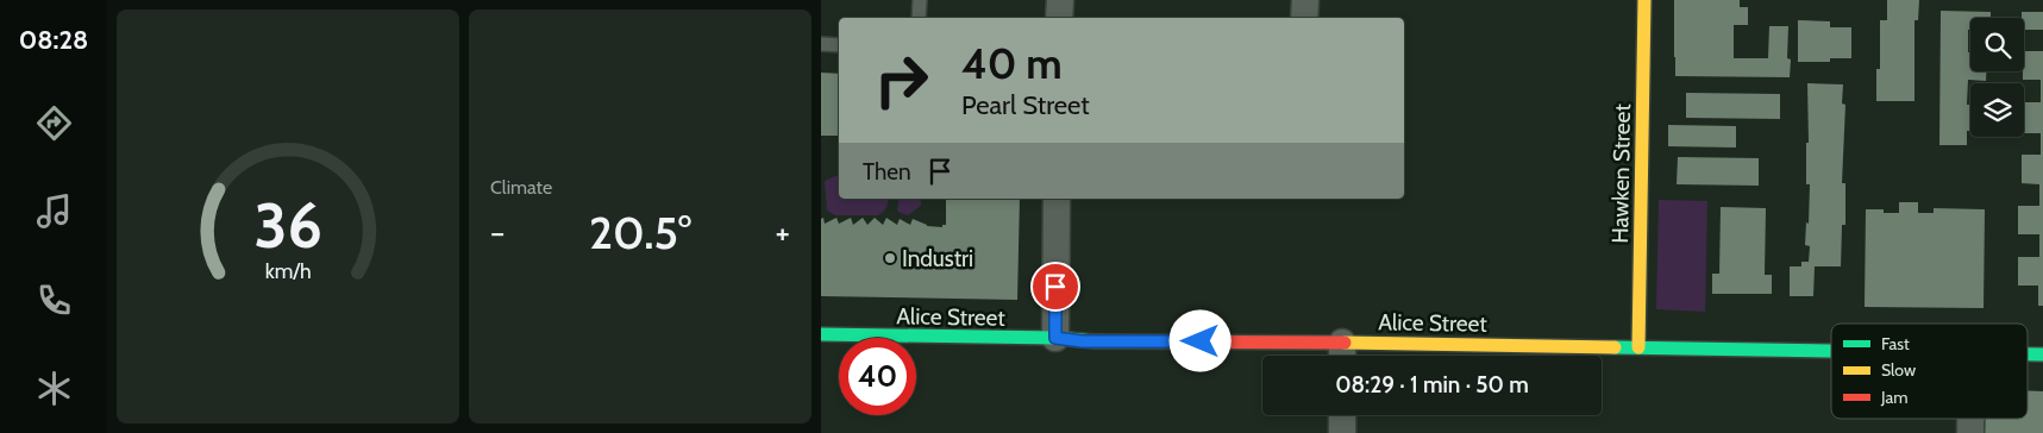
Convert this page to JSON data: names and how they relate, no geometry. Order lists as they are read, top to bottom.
{
  "streets": {
    "street": ["Hawken Street", "Alice Street"]
  },
  "crossings": [
    ["Hawken Street", "Alice Street"]
  ],
  "places": ["Industri"],
  "legend": ["Fast", "Slow", "Jam"],
  "page": {
    "tabs": "08:28",
    "tile": "Climate",
    "turn": ["40 m", "Pearl Street"],
    "then": "Then",
    "heat": ["−", "20.5°", "+"],
    "limit": "40",
    "trip": "08:29 · 1 min · 50 m",
    "gauge": ["36", "km/h"]
  }
}
